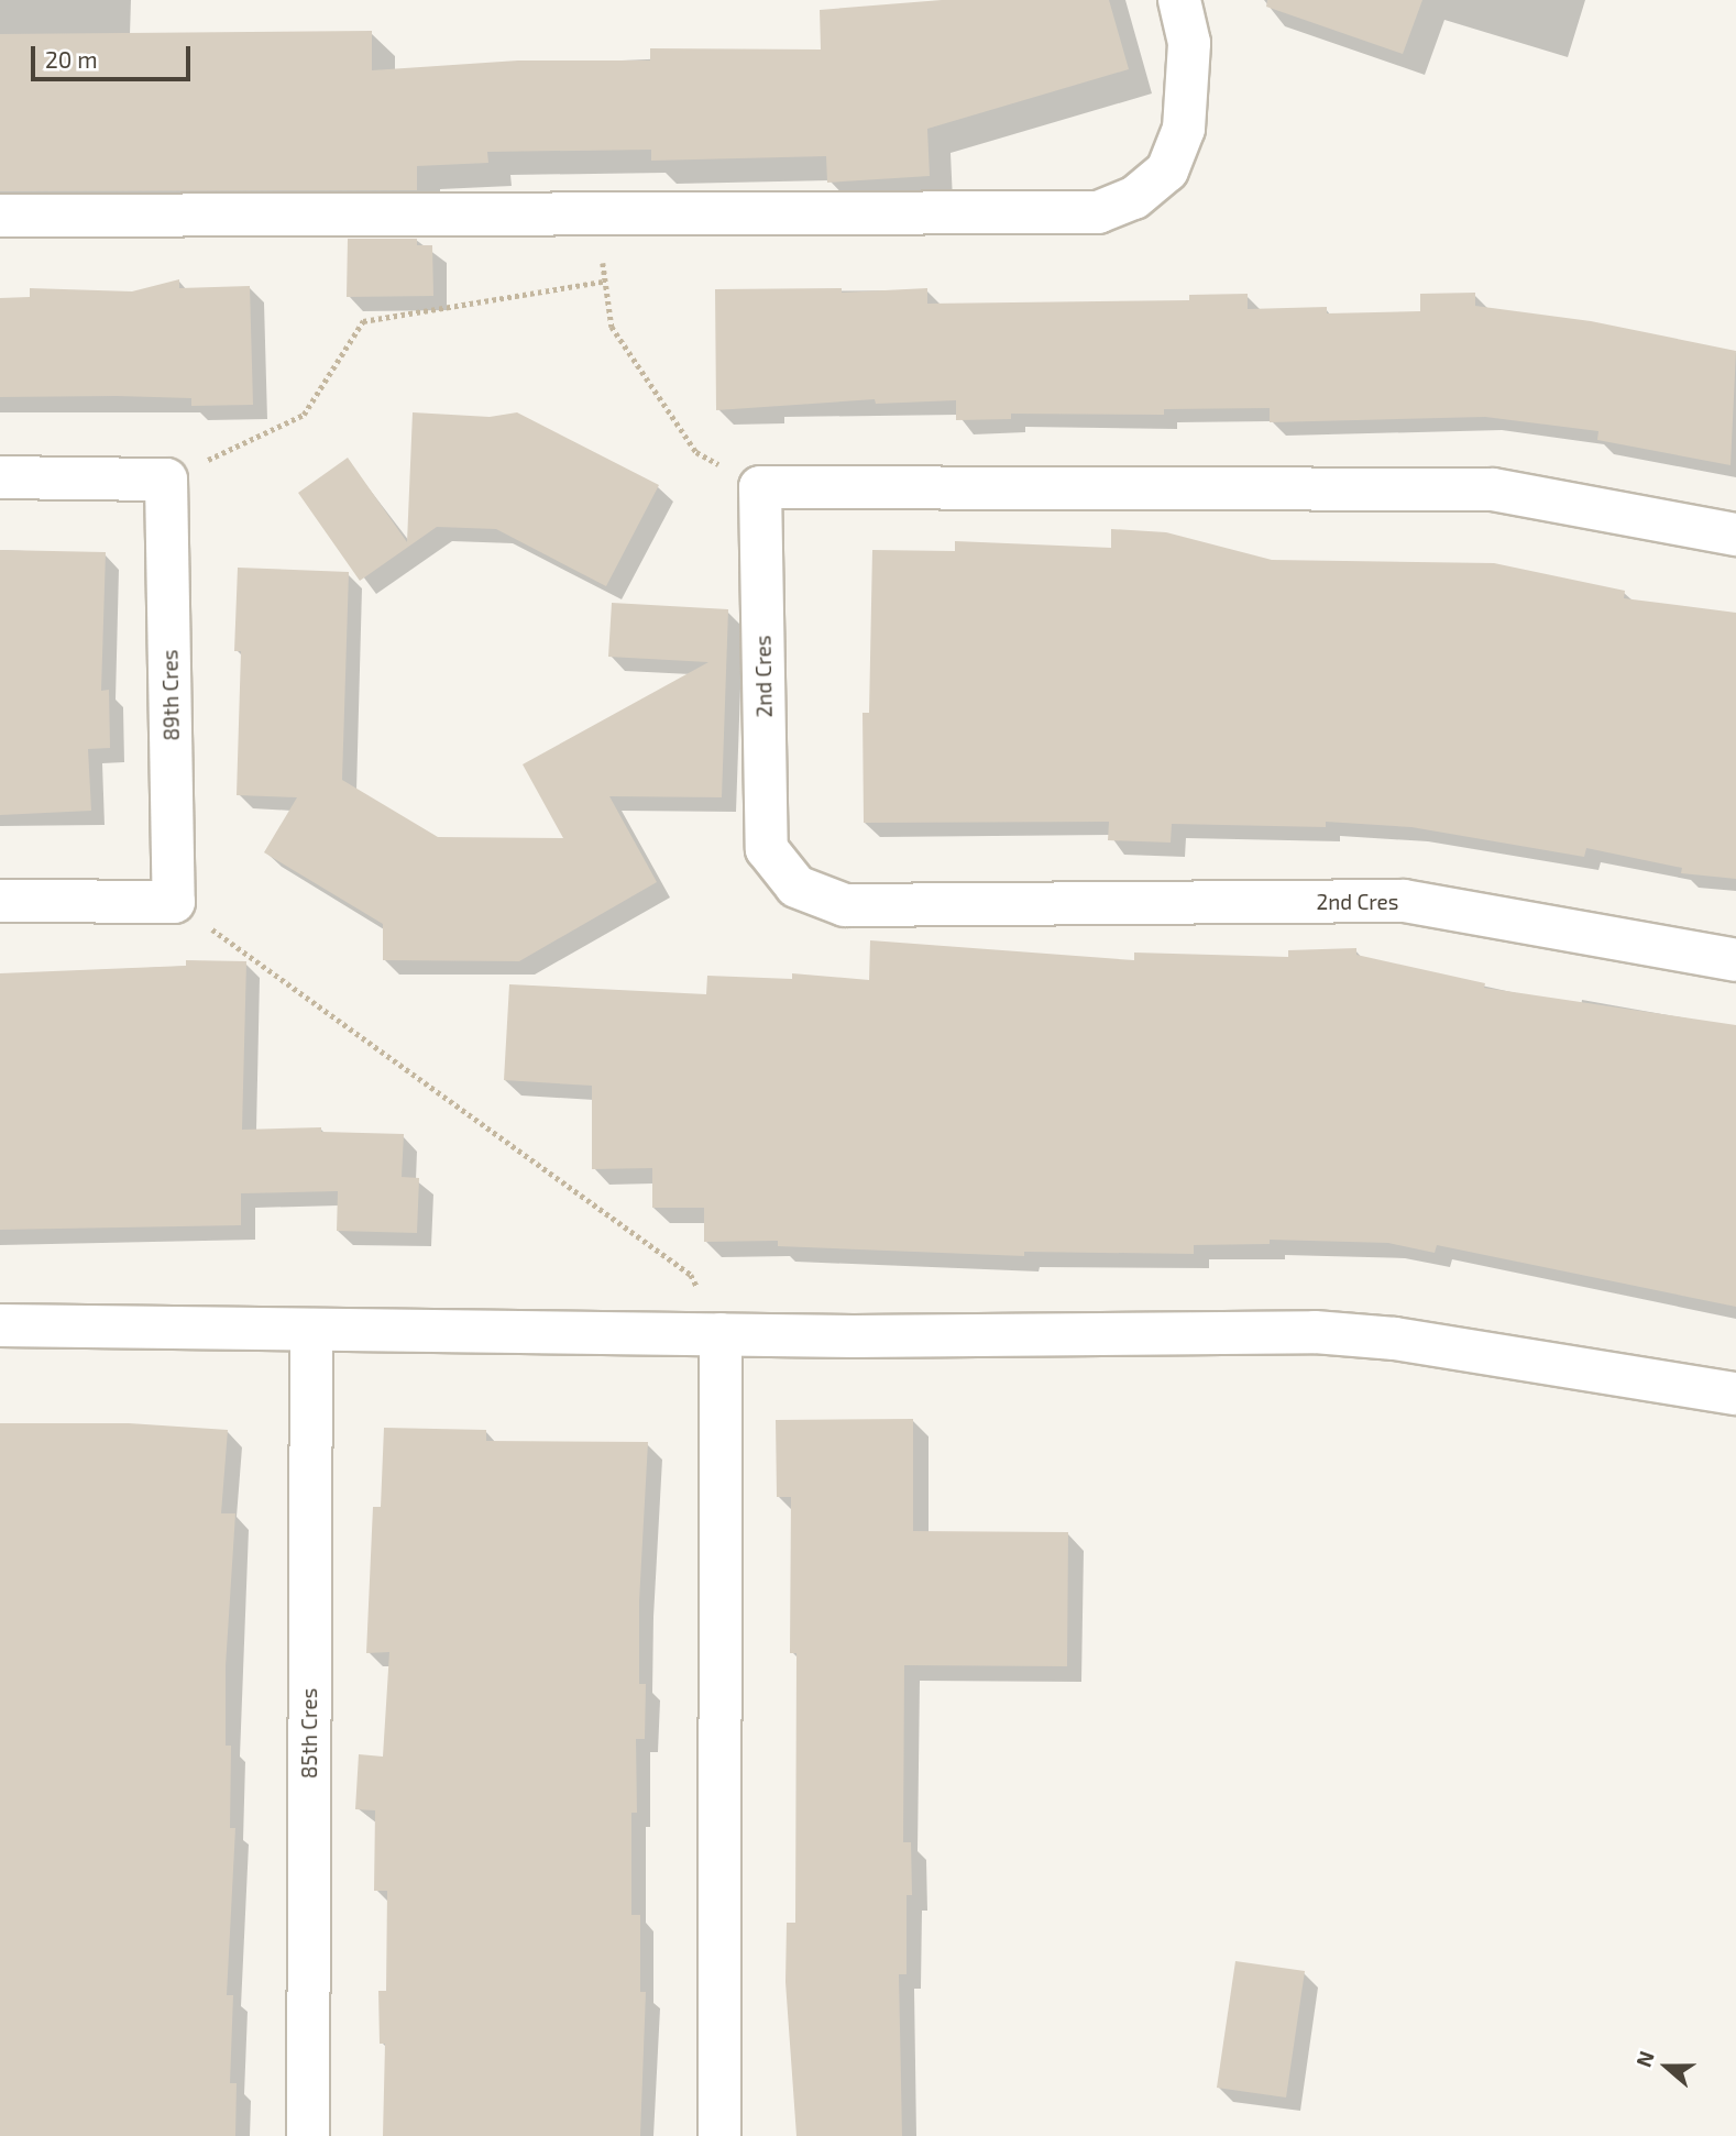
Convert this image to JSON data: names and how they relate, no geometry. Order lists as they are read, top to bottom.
{
  "streets": {
    "street": ["2nd Cres", "89th Cres", "85th Cres"]
  },
  "scale_bar": "20 m",
  "north": "left"
}
